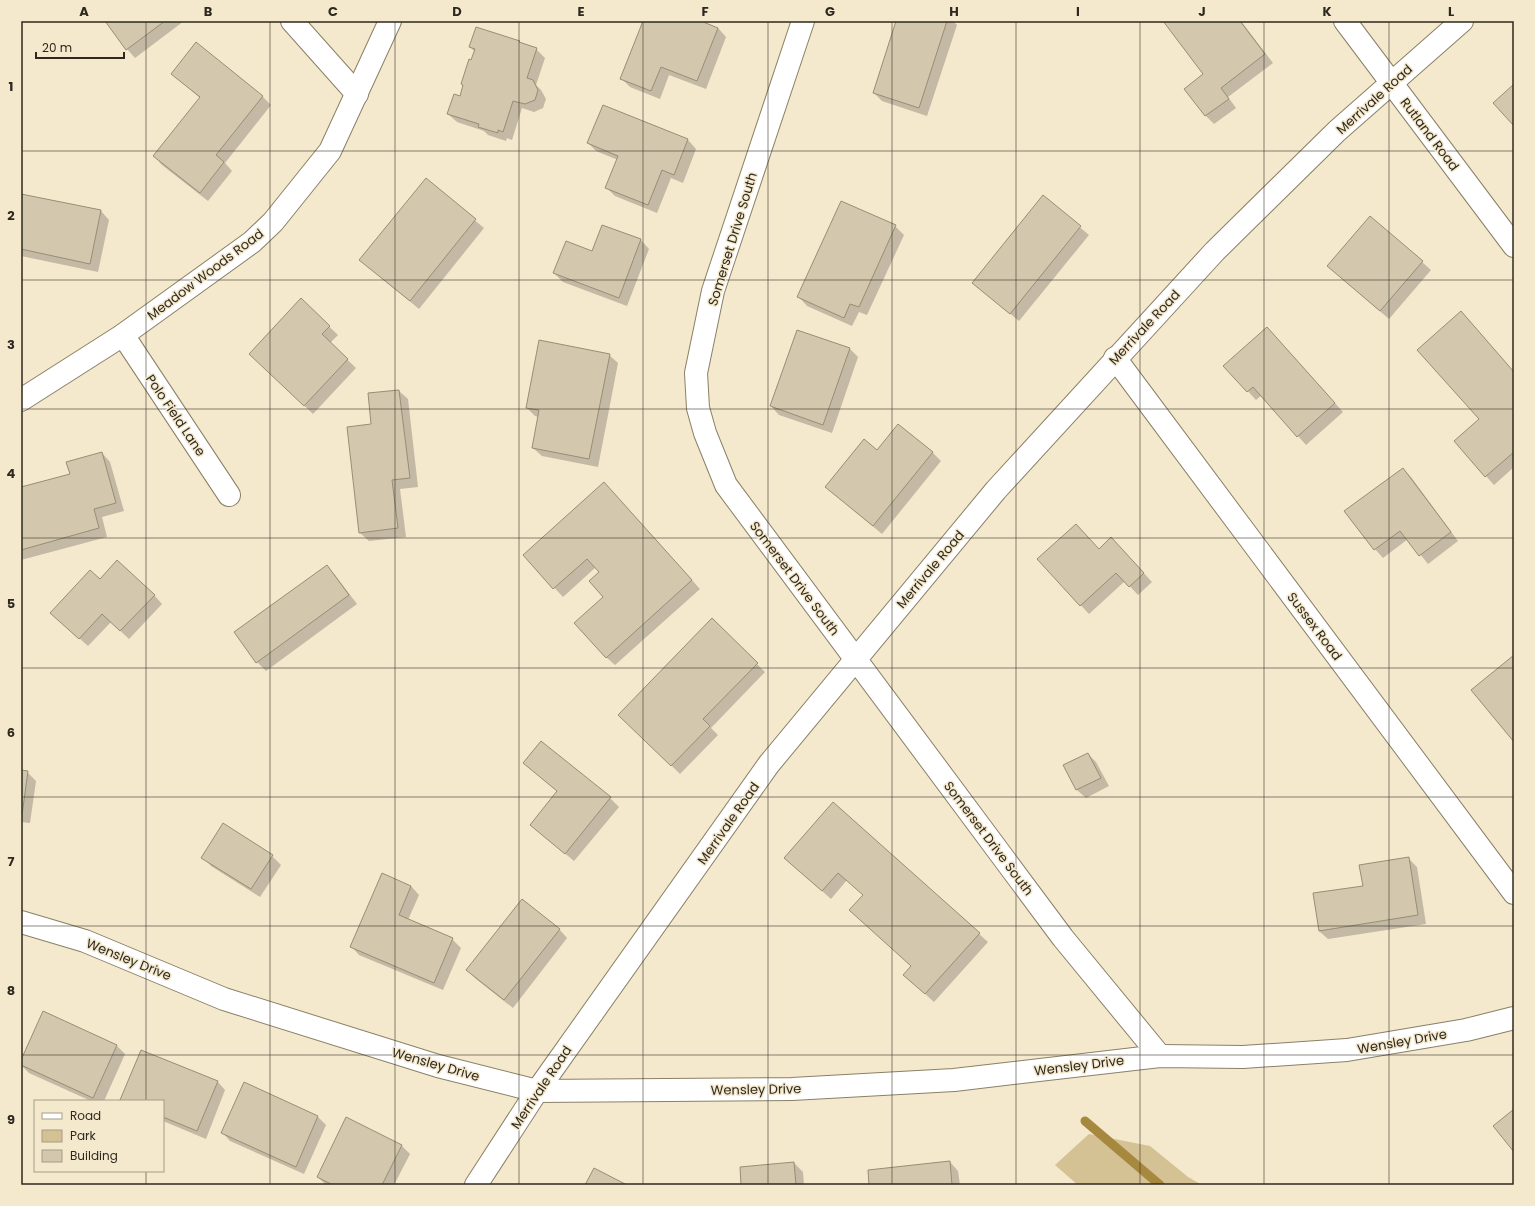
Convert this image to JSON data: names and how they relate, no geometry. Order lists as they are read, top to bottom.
{
  "streets": {
    "street": [
      "Merrivale Road",
      "Rutland Road",
      "Somerset Drive South",
      "Meadow Woods Road",
      "Polo Field Lane",
      "Sussex Road",
      "Wensley Drive"
    ]
  },
  "crossings": [
    ["Merrivale Road", "Rutland Road"],
    ["Merrivale Road", "Somerset Drive South"],
    ["Merrivale Road", "Sussex Road"],
    ["Merrivale Road", "Wensley Drive"],
    ["Somerset Drive South", "Wensley Drive"],
    ["Meadow Woods Road", "Polo Field Lane"]
  ],
  "legend": ["Road", "Park", "Building"],
  "scale_bar": "20 m",
  "grid": {
    "columns": [
      "A",
      "B",
      "C",
      "D",
      "E",
      "F",
      "G",
      "H",
      "I",
      "J",
      "K",
      "L"
    ],
    "rows": [
      "1",
      "2",
      "3",
      "4",
      "5",
      "6",
      "7",
      "8",
      "9"
    ]
  }
}
